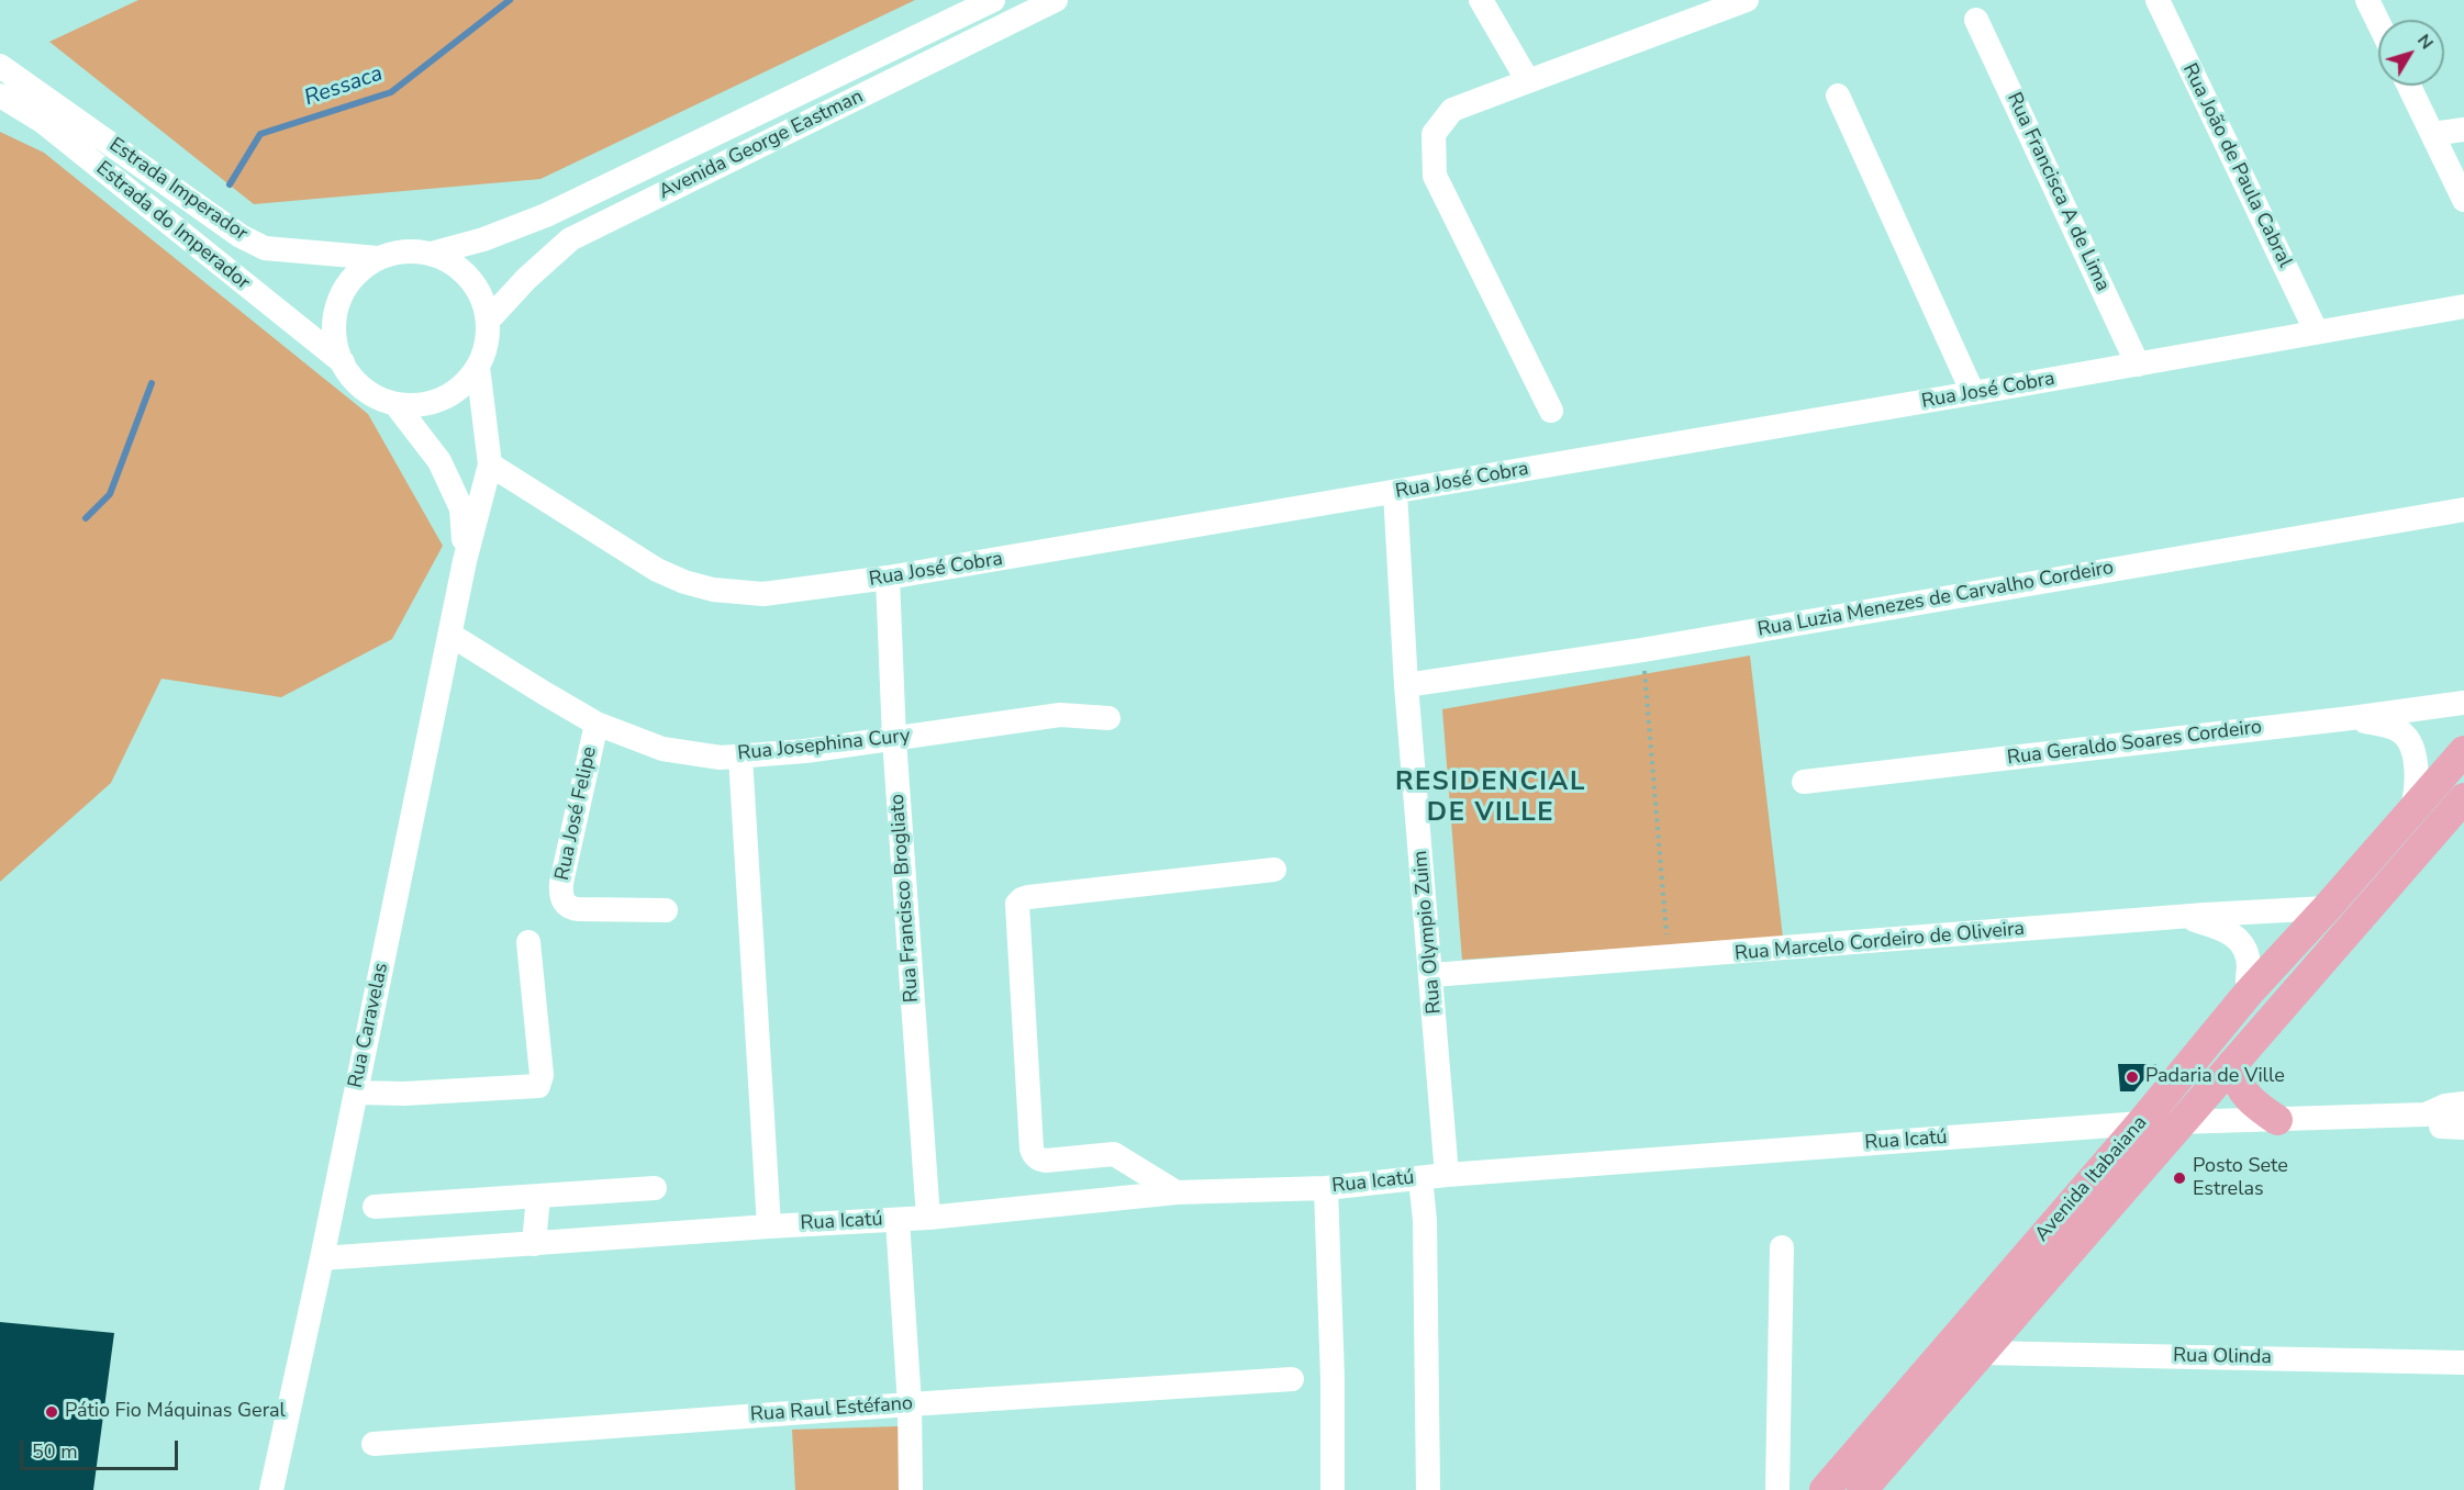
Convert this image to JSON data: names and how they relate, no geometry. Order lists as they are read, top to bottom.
{
  "streets": {
    "main road": ["Avenida Itabaiana"],
    "street": [
      "Avenida George Eastman",
      "Rua João de Paula Cabral",
      "Estrada Imperador",
      "Rua Francisca A de Lima",
      "Estrada do Imperador",
      "Rua José Cobra",
      "Rua Luzia Menezes de Carvalho Cordeiro",
      "Rua Geraldo Soares Cordeiro",
      "Rua Josephina Cury",
      "Rua José Felipe",
      "Rua Francisco Brogliato",
      "Rua Olympio Zuim",
      "Rua Marcelo Cordeiro de Oliveira",
      "Rua Caravelas",
      "Rua Icatú",
      "Rua Olinda",
      "Rua Raul Estéfano"
    ]
  },
  "crossings": [
    ["Avenida George Eastman", "Estrada Imperador"],
    ["Avenida George Eastman", "Estrada do Imperador"],
    ["Rua João de Paula Cabral", "Rua José Cobra"],
    ["Estrada Imperador", "Estrada do Imperador"],
    ["Rua Francisca A de Lima", "Rua José Cobra"],
    ["Rua José Cobra", "Rua Francisco Brogliato"],
    ["Rua José Cobra", "Rua Olympio Zuim"],
    ["Rua Luzia Menezes de Carvalho Cordeiro", "Rua Olympio Zuim"],
    ["Rua Josephina Cury", "Rua José Felipe"],
    ["Rua Josephina Cury", "Rua Francisco Brogliato"],
    ["Rua Josephina Cury", "Rua Caravelas"],
    ["Rua Francisco Brogliato", "Rua Icatú"],
    ["Rua Olympio Zuim", "Rua Marcelo Cordeiro de Oliveira"],
    ["Rua Olympio Zuim", "Rua Icatú"],
    ["Rua Marcelo Cordeiro de Oliveira", "Avenida Itabaiana"],
    ["Rua Caravelas", "Rua Icatú"],
    ["Rua Icatú", "Avenida Itabaiana"],
    ["Avenida Itabaiana", "Rua Olinda"]
  ],
  "districts": ["RESIDENCIAL DE VILLE"],
  "water": ["Ressaca"],
  "places": ["Padaria de Ville", "Posto Sete Estrelas", "Pátio Fio Máquinas Geral"],
  "scale_bar": "50 m",
  "north": "top right"
}
